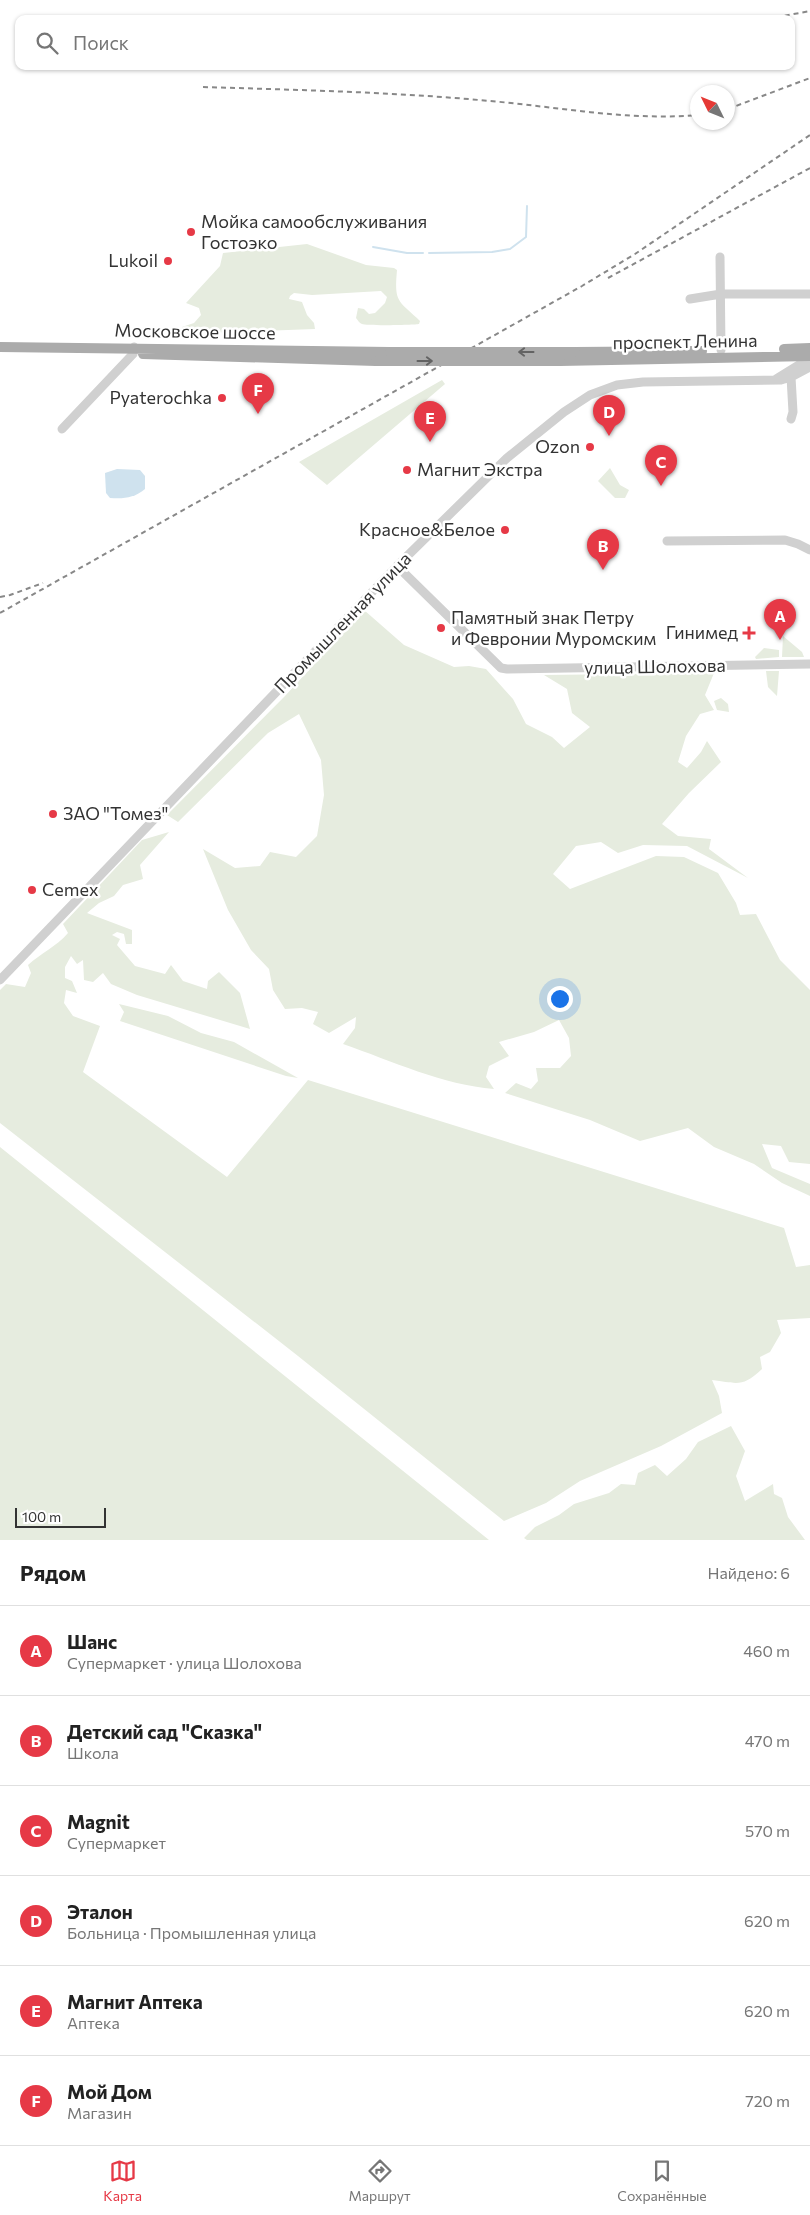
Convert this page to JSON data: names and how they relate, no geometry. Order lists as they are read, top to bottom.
{
  "streets": {
    "main road": ["Московское шоссе", "проспект Ленина"],
    "street": ["Промышленная улица", "улица Шолохова"]
  },
  "crossings": [
    ["Московское шоссе", "проспект Ленина"],
    ["проспект Ленина", "Промышленная улица"],
    ["Промышленная улица", "улица Шолохова"]
  ],
  "places": {
    "other": [
      "Мойка самообслуживания Гостоэко",
      "Lukoil",
      "Pyaterochka",
      "Ozon",
      "Магнит Экстра",
      "Красное&Белое",
      "Памятный знак Петру и Февронии Муромским",
      "ЗАО \"Томез\"",
      "Cemex"
    ],
    "health": ["Гинимед"]
  },
  "scale_bar": "100 m",
  "north": "top left",
  "page": {
    "search": "Поиск",
    "pins": [
      "F",
      "D",
      "E",
      "C",
      "B",
      "A"
    ],
    "scale": "100 m",
    "heading": ["Рядом", "Найдено: 6"],
    "list": [
      {
        "mark": "A",
        "name": "Шанс",
        "note": "Супермаркет · улица Шолохова",
        "value": "460 m"
      },
      {
        "mark": "B",
        "name": "Детский сад \"Сказка\"",
        "note": "Школа",
        "value": "470 m"
      },
      {
        "mark": "C",
        "name": "Magnit",
        "note": "Супермаркет",
        "value": "570 m"
      },
      {
        "mark": "D",
        "name": "Эталон",
        "note": "Больница · Промышленная улица",
        "value": "620 m"
      },
      {
        "mark": "E",
        "name": "Магнит Аптека",
        "note": "Аптека",
        "value": "620 m"
      },
      {
        "mark": "F",
        "name": "Мой Дом",
        "note": "Магазин",
        "value": "720 m"
      }
    ],
    "nav": ["Карта", "Маршрут", "Сохранённые"]
  }
}
